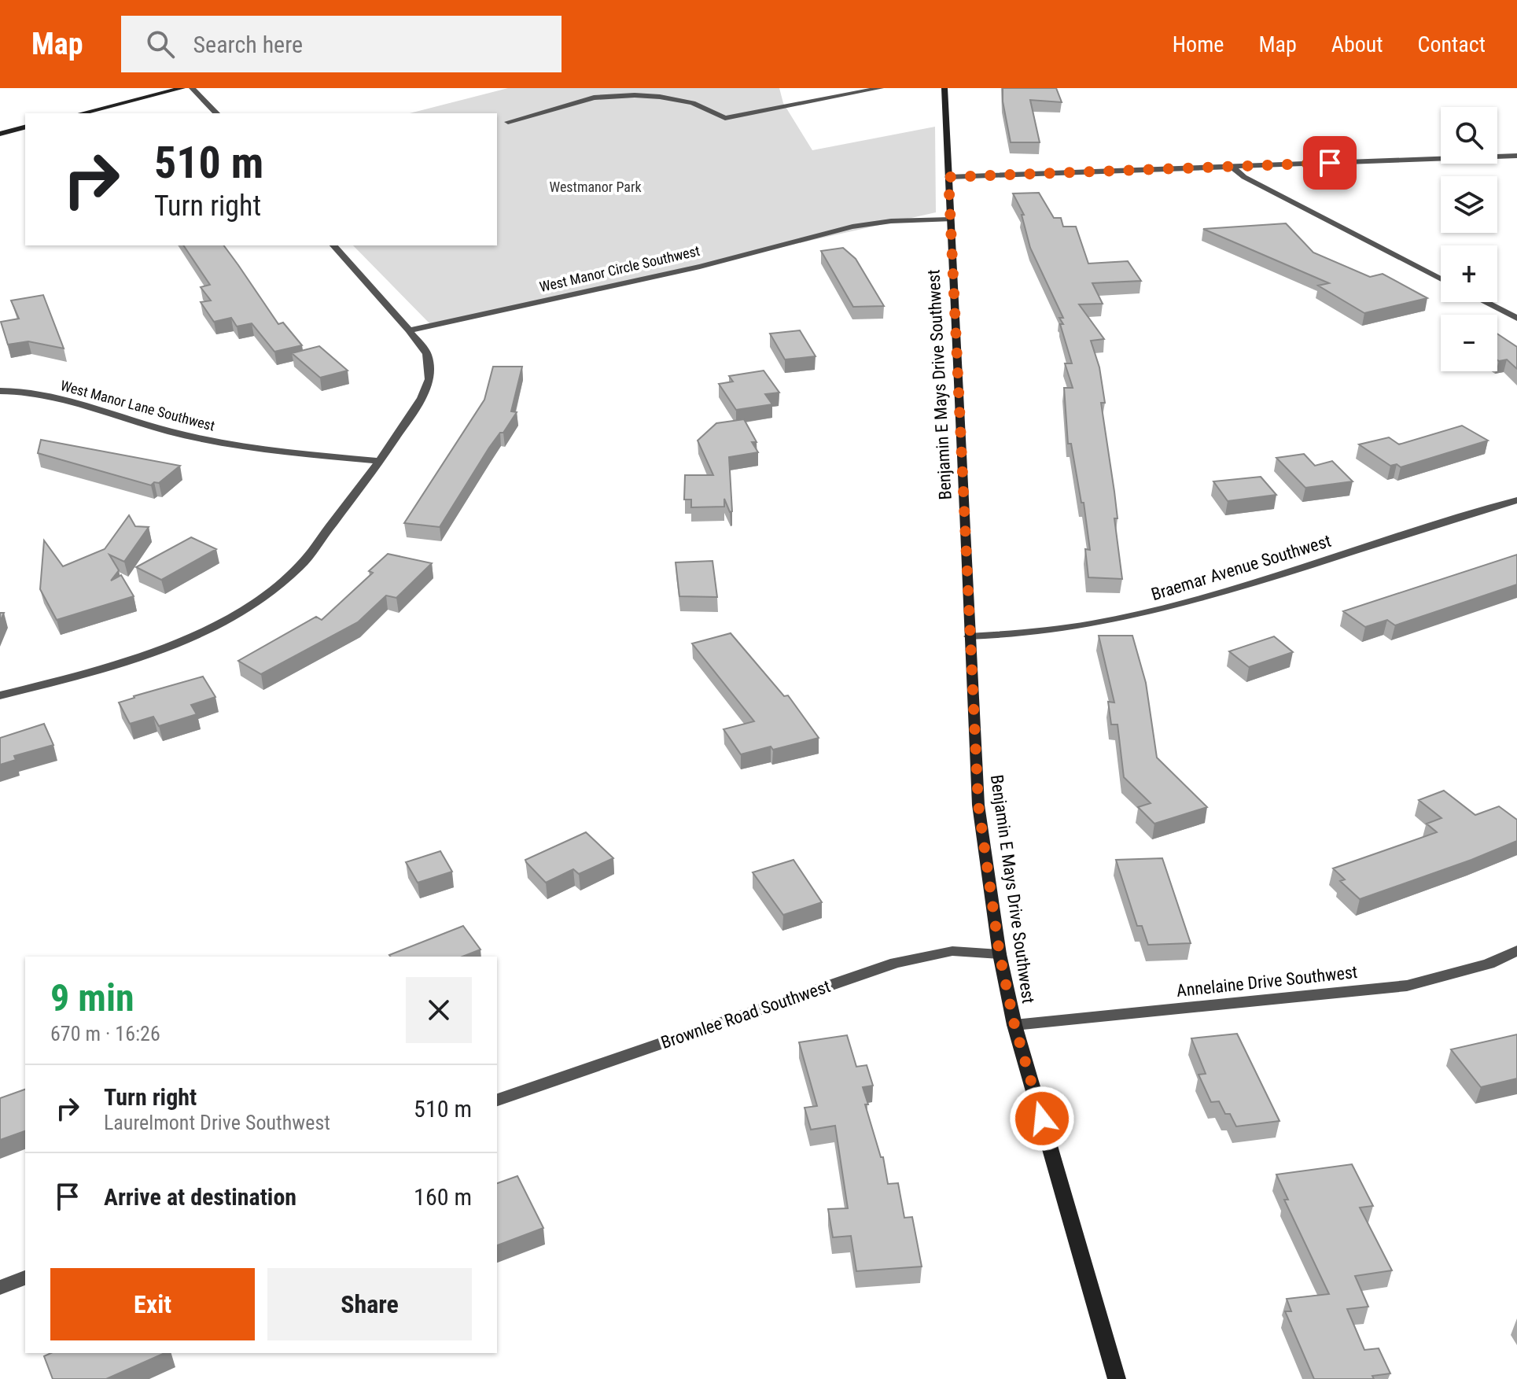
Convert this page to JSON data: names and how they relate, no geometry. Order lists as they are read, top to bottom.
{
  "streets": {
    "street": [
      "West Manor Circle Southwest",
      "Benjamin E Mays Drive Southwest",
      "West Manor Lane Southwest",
      "Braemar Avenue Southwest",
      "Annelaine Drive Southwest",
      "Brownlee Road Southwest"
    ]
  },
  "crossings": [
    ["West Manor Circle Southwest", "Benjamin E Mays Drive Southwest"],
    ["Benjamin E Mays Drive Southwest", "Braemar Avenue Southwest"],
    ["Benjamin E Mays Drive Southwest", "Annelaine Drive Southwest"],
    ["Benjamin E Mays Drive Southwest", "Brownlee Road Southwest"]
  ],
  "parks": ["Westmanor Park"],
  "page": {
    "header": "Map",
    "search": "Search here",
    "nav": [
      "Home",
      "Map",
      "About",
      "Contact"
    ],
    "map_buttons": ["+", "−"],
    "turn": ["510 m", "Turn right"],
    "heading": ["9 min", "670 m · 16:26"],
    "list": [
      {
        "name": "Turn right",
        "note": "Laurelmont Drive Southwest",
        "value": "510 m"
      },
      {
        "name": "Arrive at destination",
        "value": "160 m"
      }
    ],
    "buttons": ["Exit", "Share"]
  }
}
